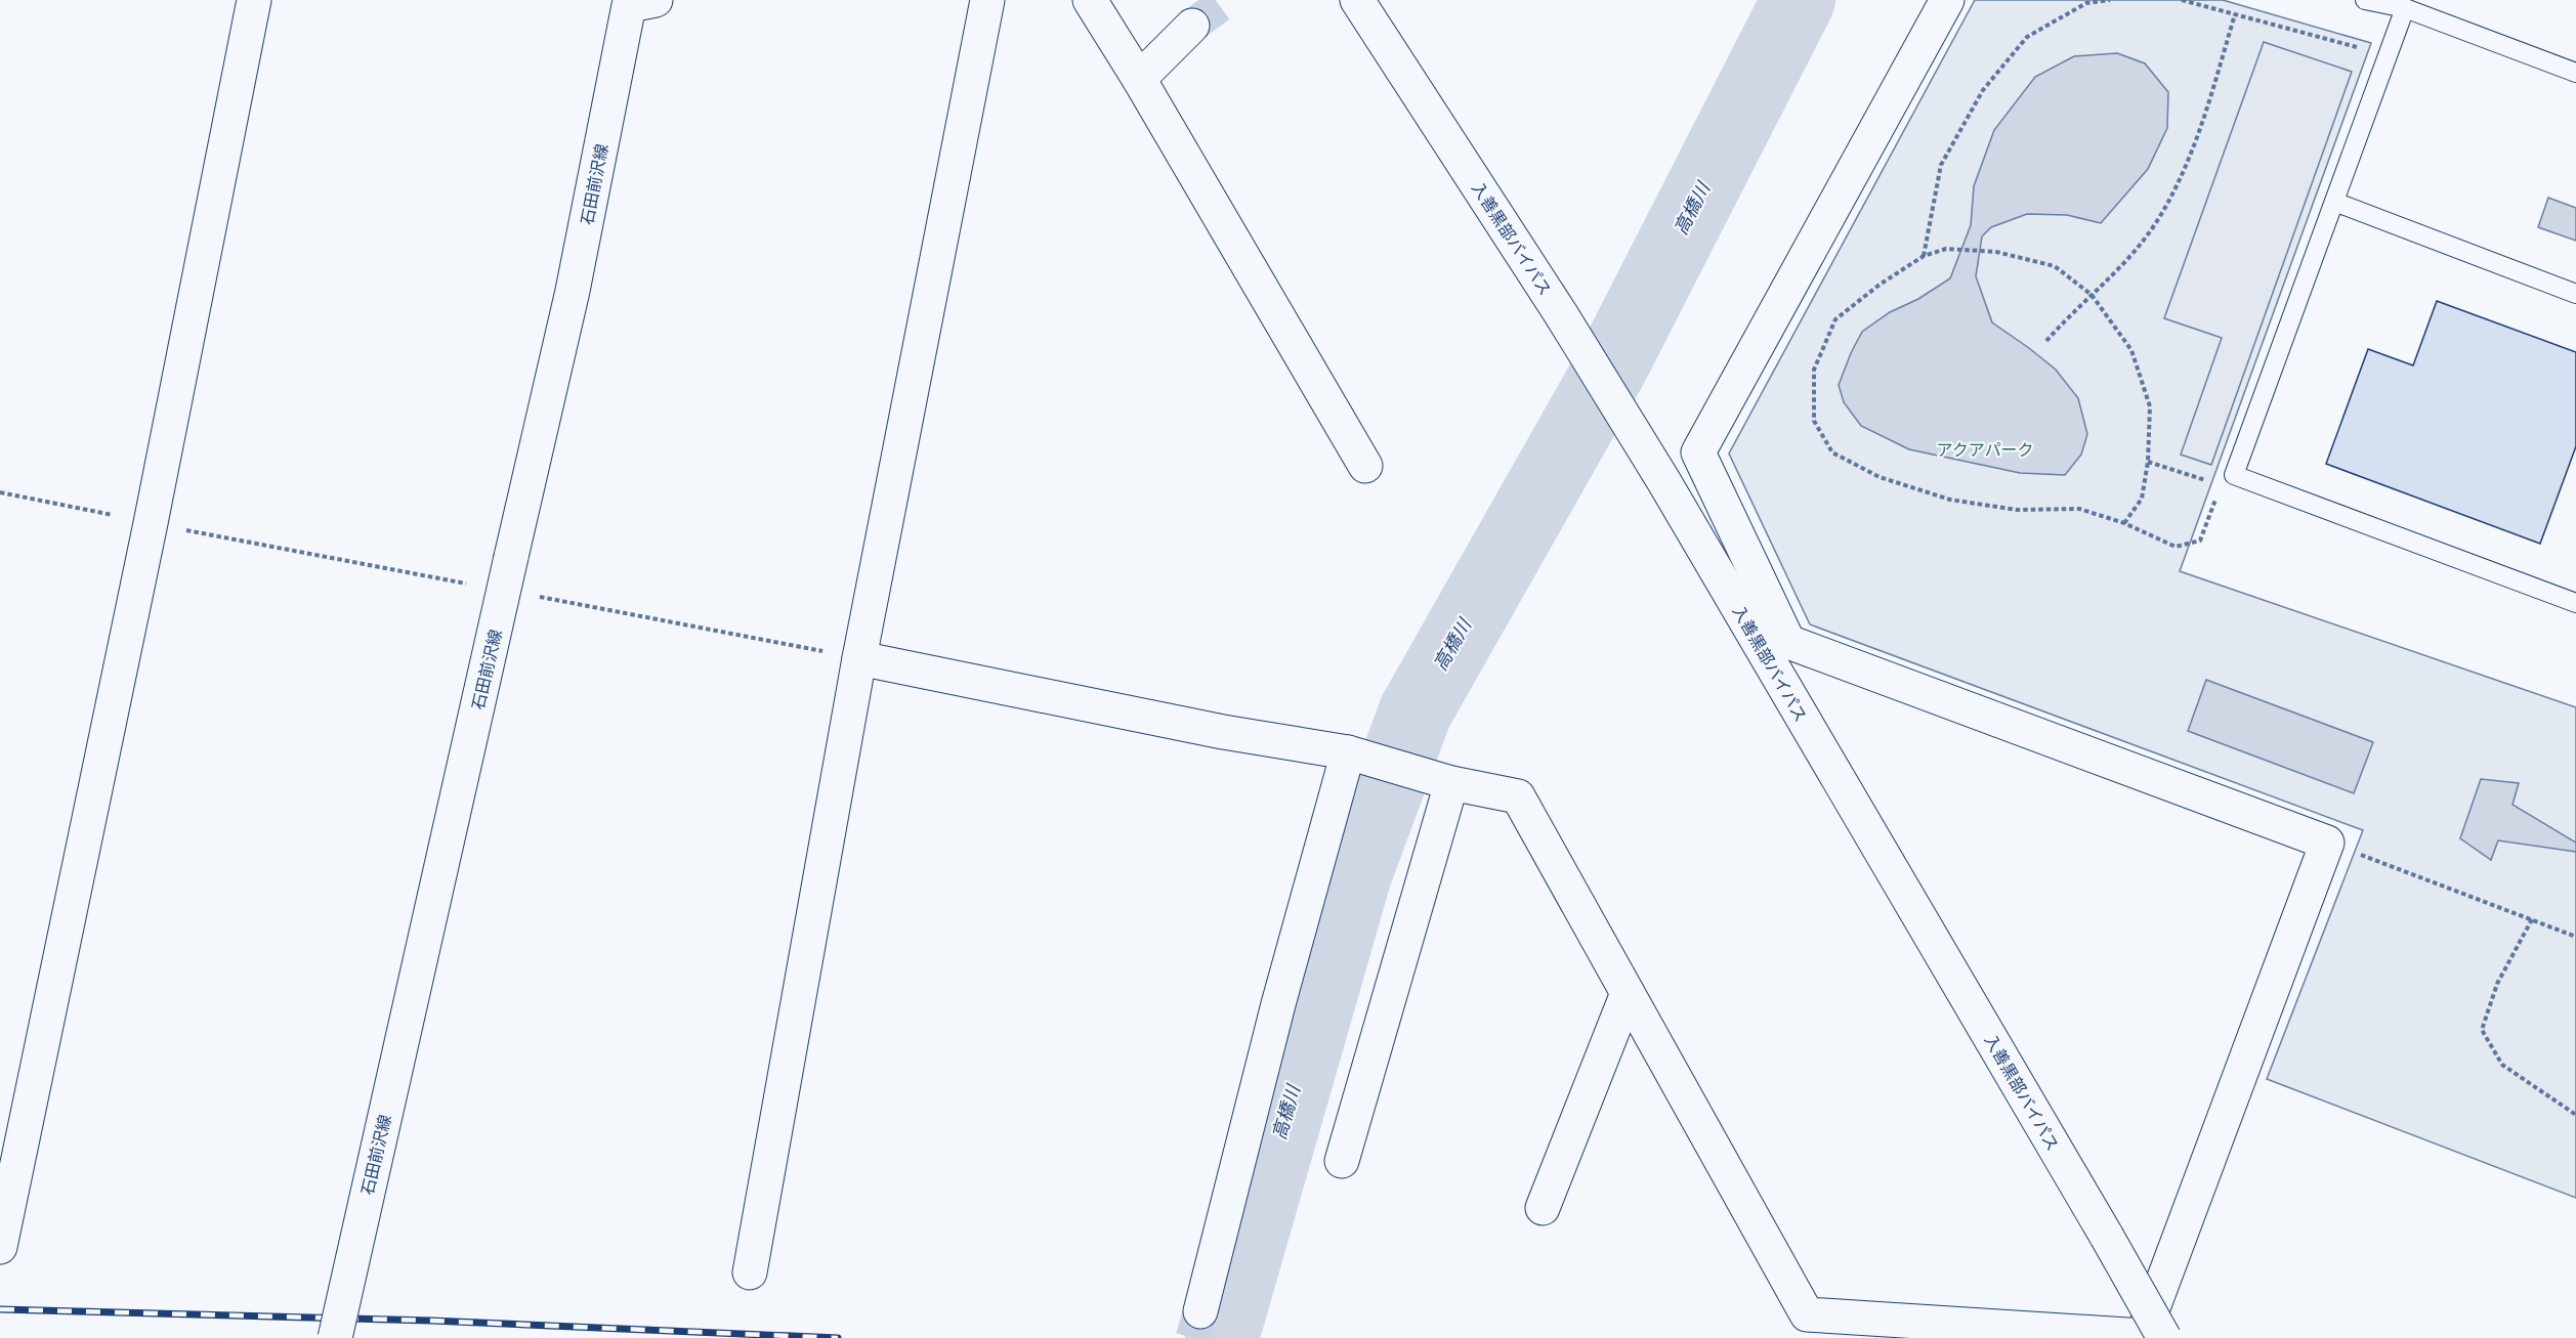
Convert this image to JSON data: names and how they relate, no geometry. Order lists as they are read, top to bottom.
{
  "streets": {
    "main road": ["石田前沢線", "入善黒部バイパス"]
  },
  "water": ["高橋川"],
  "parks": ["アクアパーク"]
}
